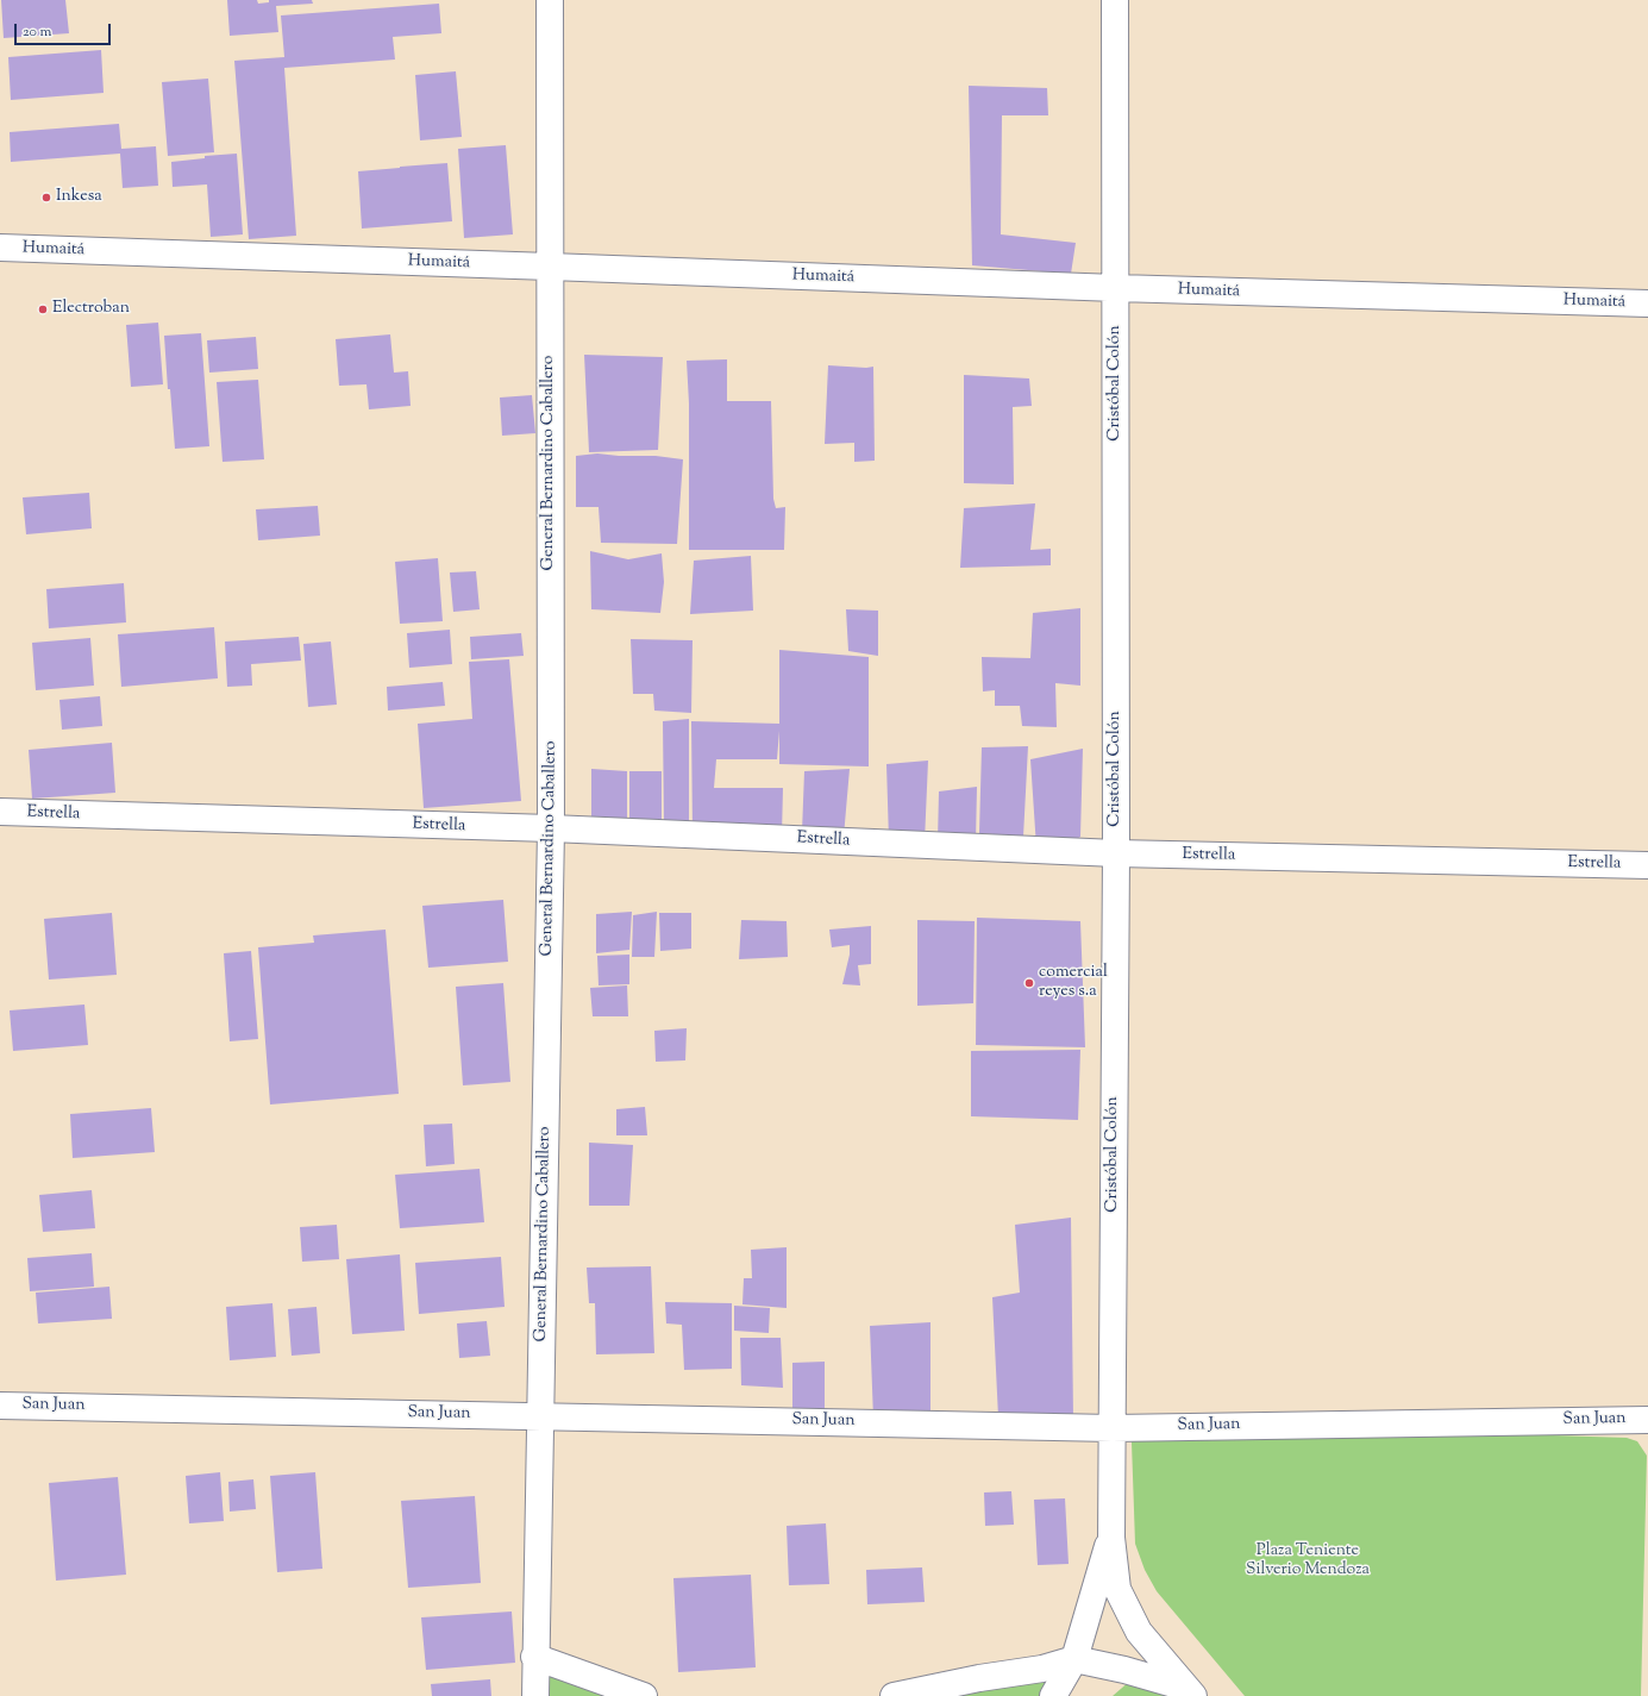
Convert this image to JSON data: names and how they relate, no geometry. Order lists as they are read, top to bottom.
{
  "streets": {
    "street": [
      "Humaitá",
      "Cristóbal Colón",
      "General Bernardino Caballero",
      "Estrella",
      "San Juan"
    ]
  },
  "crossings": [
    ["Humaitá", "Cristóbal Colón"],
    ["Humaitá", "General Bernardino Caballero"],
    ["Cristóbal Colón", "Estrella"],
    ["Cristóbal Colón", "San Juan"],
    ["General Bernardino Caballero", "Estrella"],
    ["General Bernardino Caballero", "San Juan"]
  ],
  "parks": ["Plaza Teniente Silverio Mendoza"],
  "places": ["Inkesa", "Electroban", "comercial reyes s.a"],
  "scale_bar": "20 m"
}
